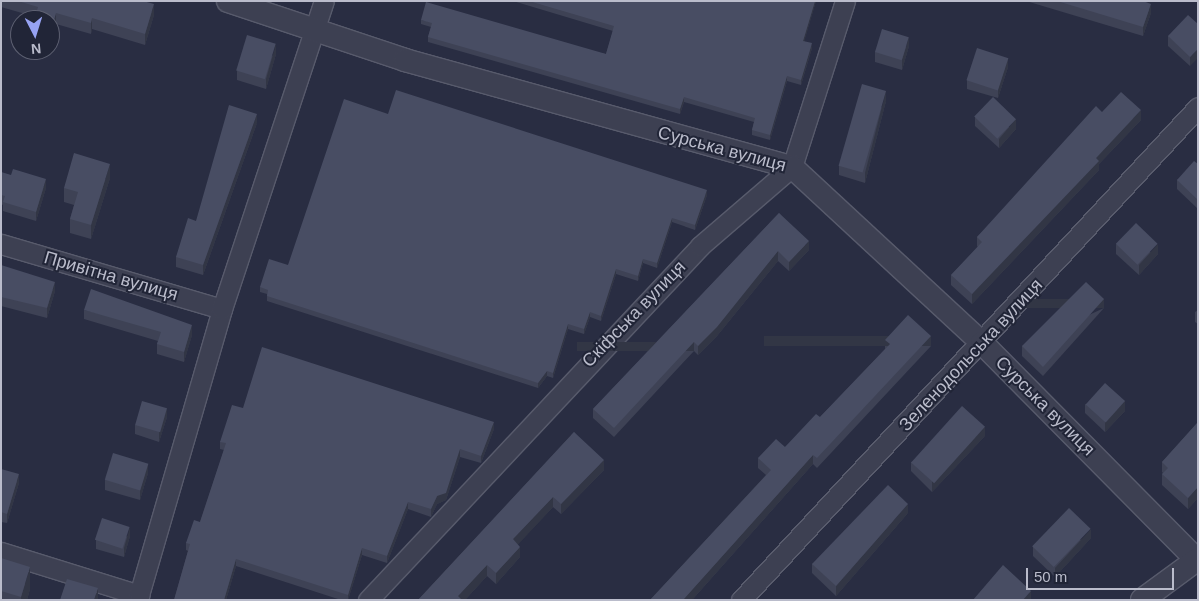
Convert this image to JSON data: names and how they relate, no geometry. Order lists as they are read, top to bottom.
{
  "streets": {
    "street": [
      "Сурська вулиця",
      "Привітна вулиця",
      "Скіфська вулиця",
      "Зеленодольська вулиця"
    ]
  },
  "crossings": [
    ["Сурська вулиця", "Скіфська вулиця"],
    ["Сурська вулиця", "Зеленодольська вулиця"]
  ],
  "scale_bar": "50 m",
  "north": "bottom"
}
